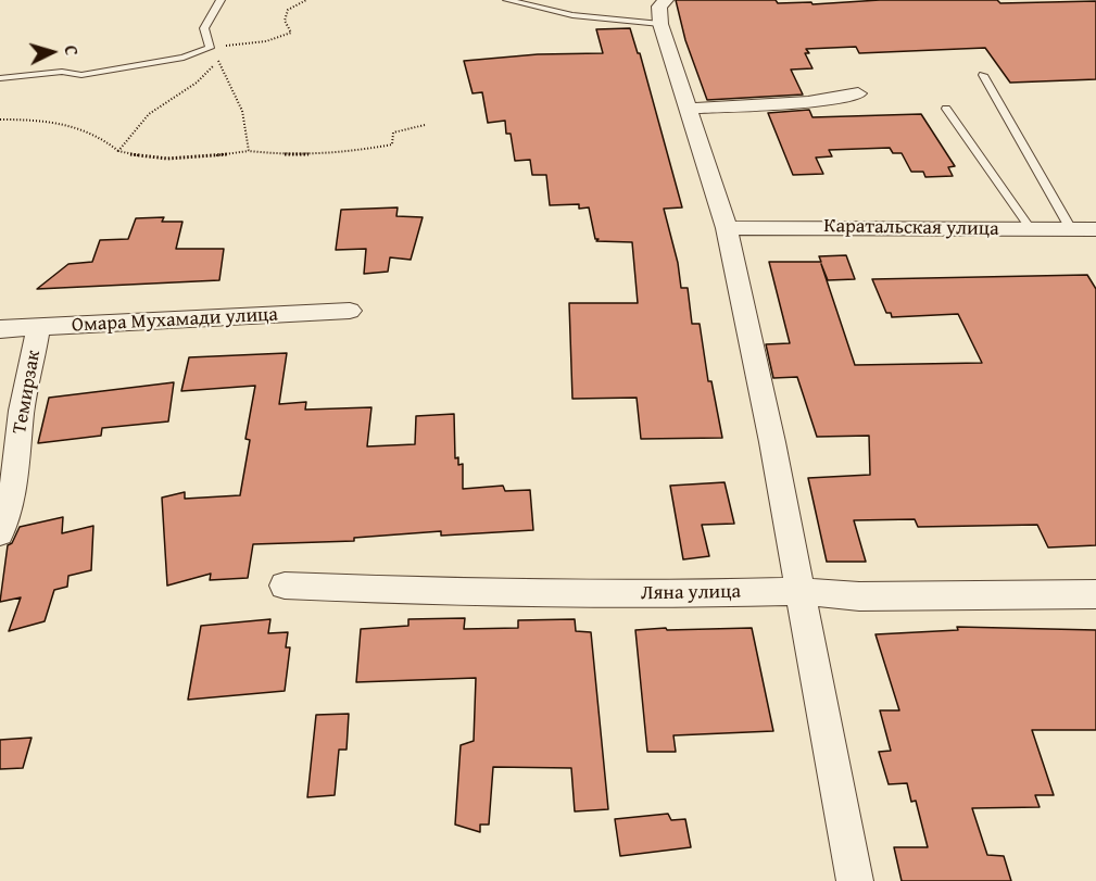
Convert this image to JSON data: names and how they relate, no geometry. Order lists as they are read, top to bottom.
{
  "streets": {
    "street": [
      "Каратальская улица",
      "Омара Мухамади улица",
      "Темирзак",
      "Ляна улица"
    ]
  },
  "crossings": [
    ["Омара Мухамади улица", "Темирзак"]
  ],
  "north": "right"
}
